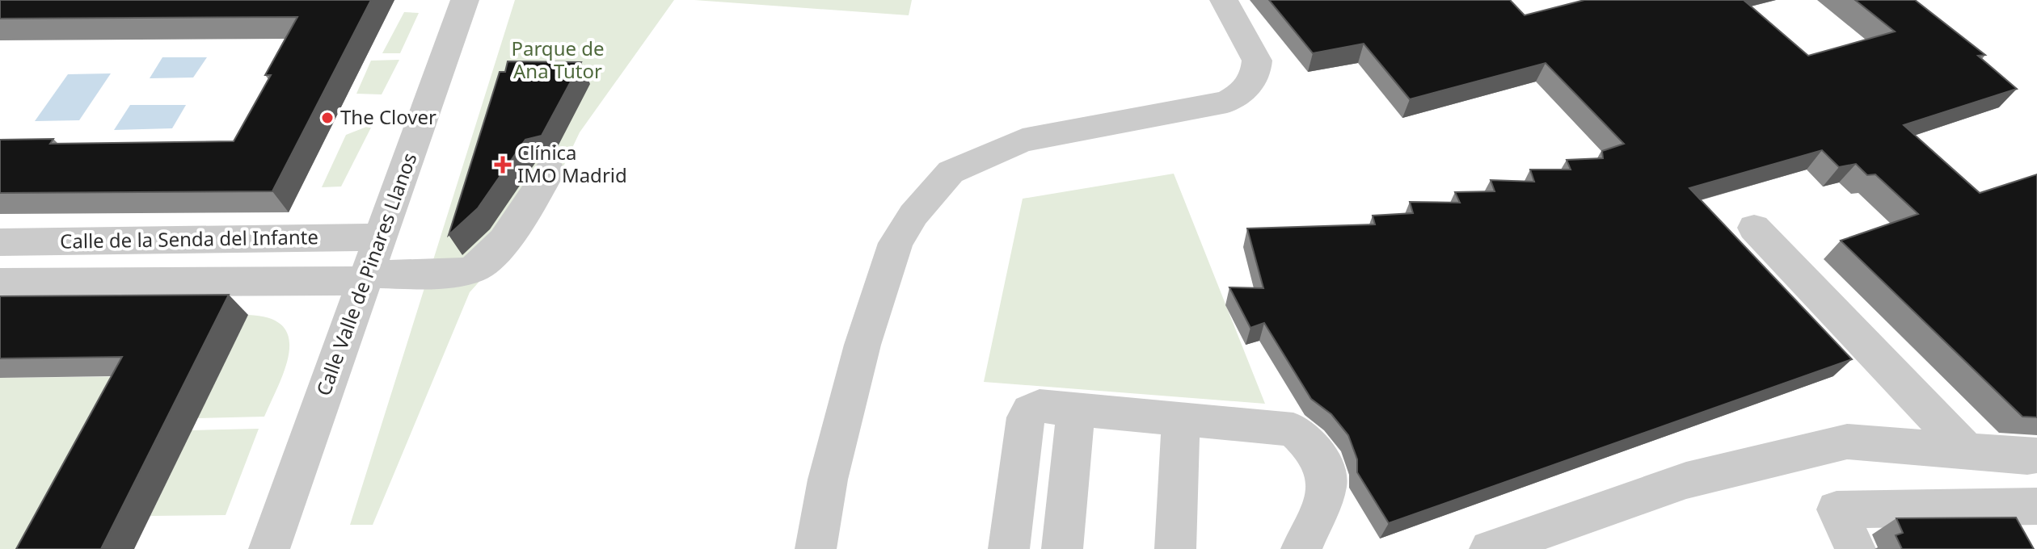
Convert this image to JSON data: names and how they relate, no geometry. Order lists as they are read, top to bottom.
{
  "streets": {
    "street": ["Calle de la Senda del Infante", "Calle Valle de Pinares Llanos"]
  },
  "crossings": [
    ["Calle de la Senda del Infante", "Calle Valle de Pinares Llanos"]
  ],
  "parks": ["Parque de Ana Tutor"],
  "places": {
    "other": ["The Clover"],
    "health": ["Clínica IMO Madrid"]
  }
}
